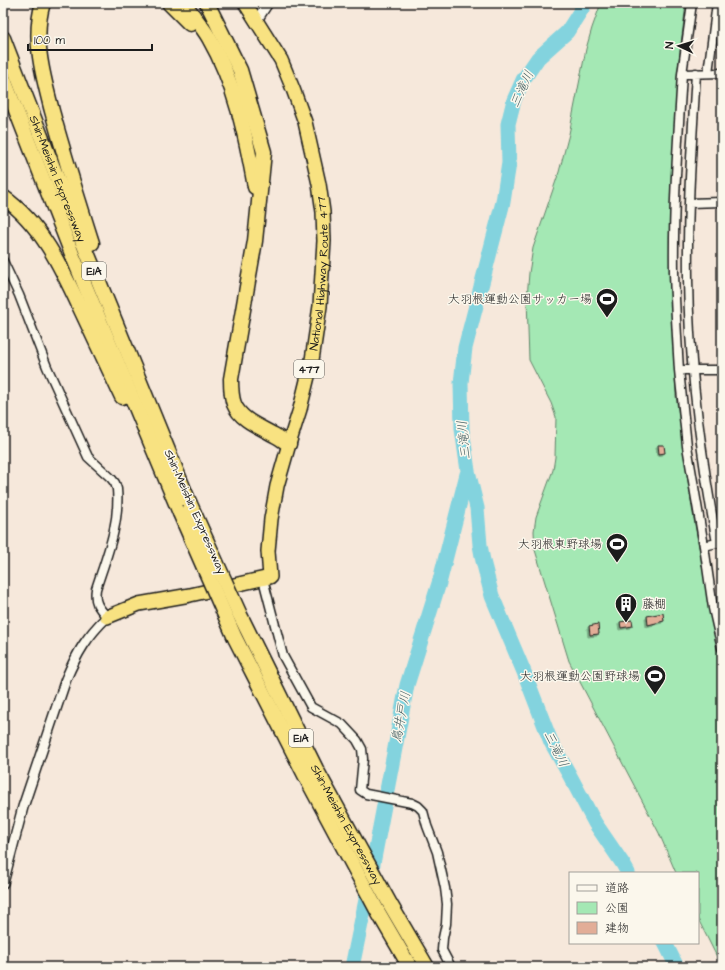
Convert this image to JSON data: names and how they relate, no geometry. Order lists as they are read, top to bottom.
{
  "streets": {
    "highway": [
      "Shin-Meishin Expressway",
      "E1A",
      "National Highway Route 477",
      "477"
    ]
  },
  "water": ["三滝川", "鳥井戸川"],
  "places": {
    "sports": ["大羽根運動公園サッカー場", "大羽根東野球場", "大羽根運動公園野球場"],
    "building": ["藤棚"]
  },
  "legend": ["道路", "公園", "建物"],
  "scale_bar": "100 m",
  "north": "left"
}
